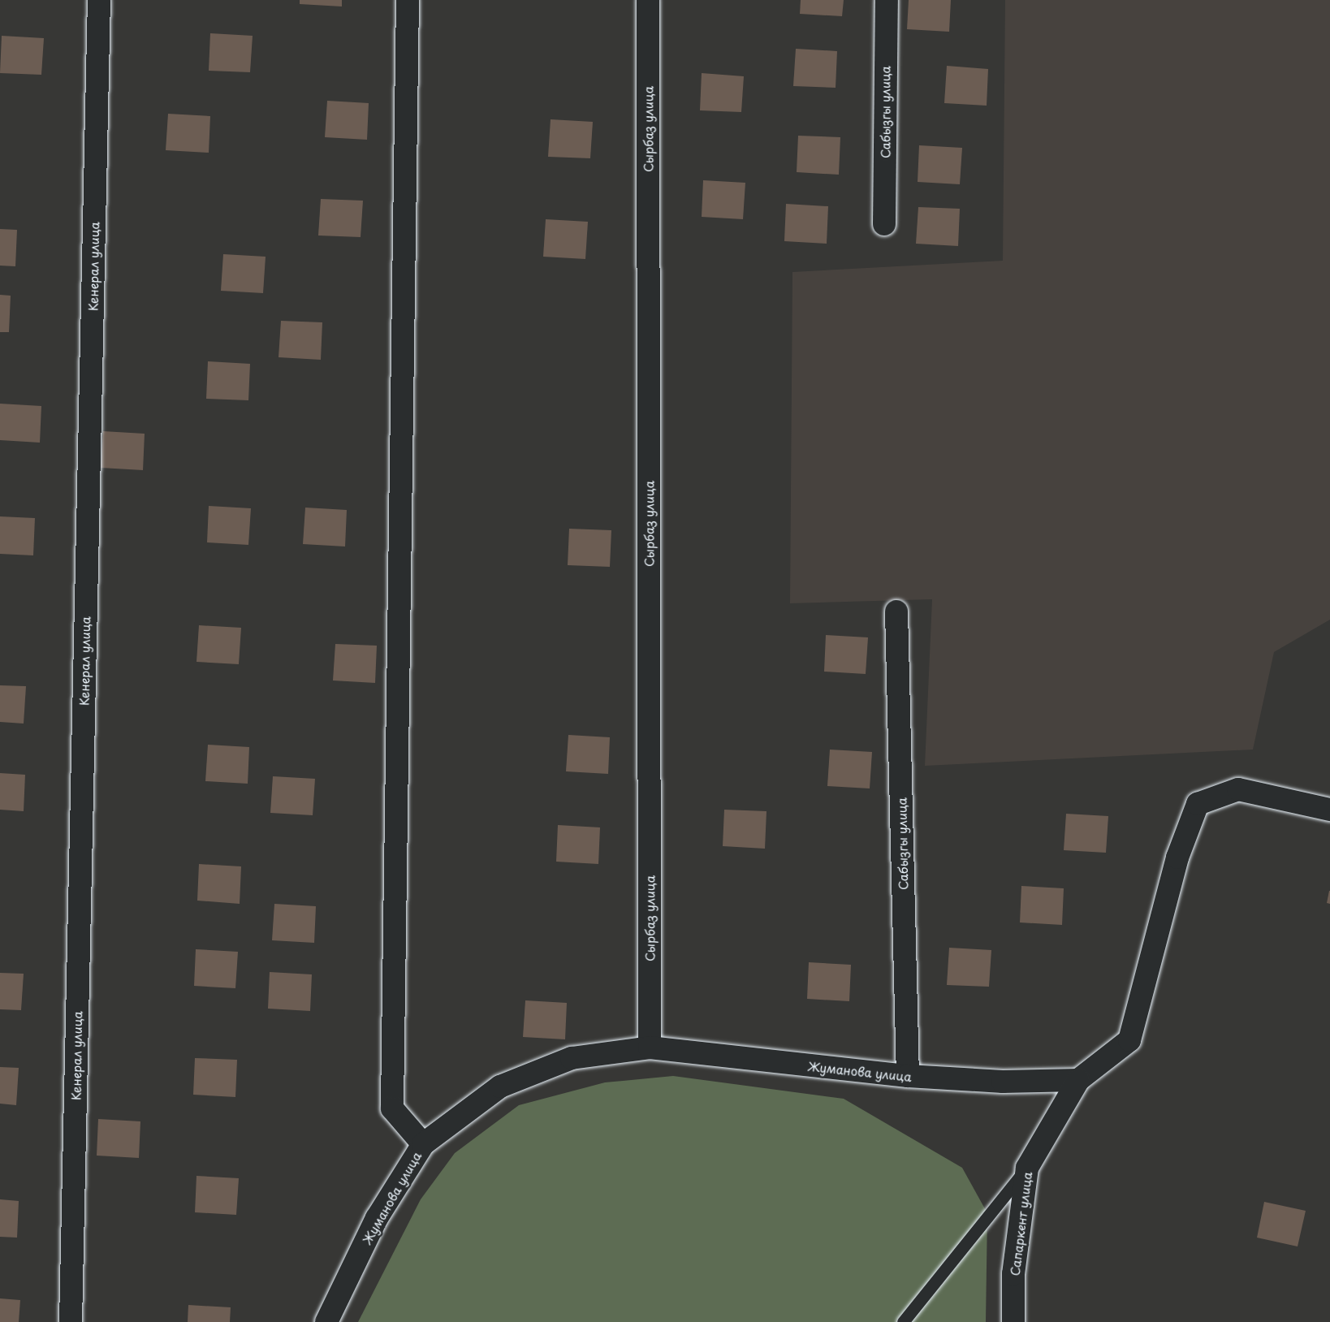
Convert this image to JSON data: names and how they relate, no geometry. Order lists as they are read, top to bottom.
{
  "streets": {
    "street": [
      "Сабызгы улица",
      "Сырбаз улица",
      "Кенерал улица",
      "Жуманова улица",
      "Сапаркент улица"
    ]
  },
  "crossings": [
    ["Сабызгы улица", "Жуманова улица"],
    ["Сырбаз улица", "Жуманова улица"],
    ["Жуманова улица", "Сапаркент улица"]
  ]
}
